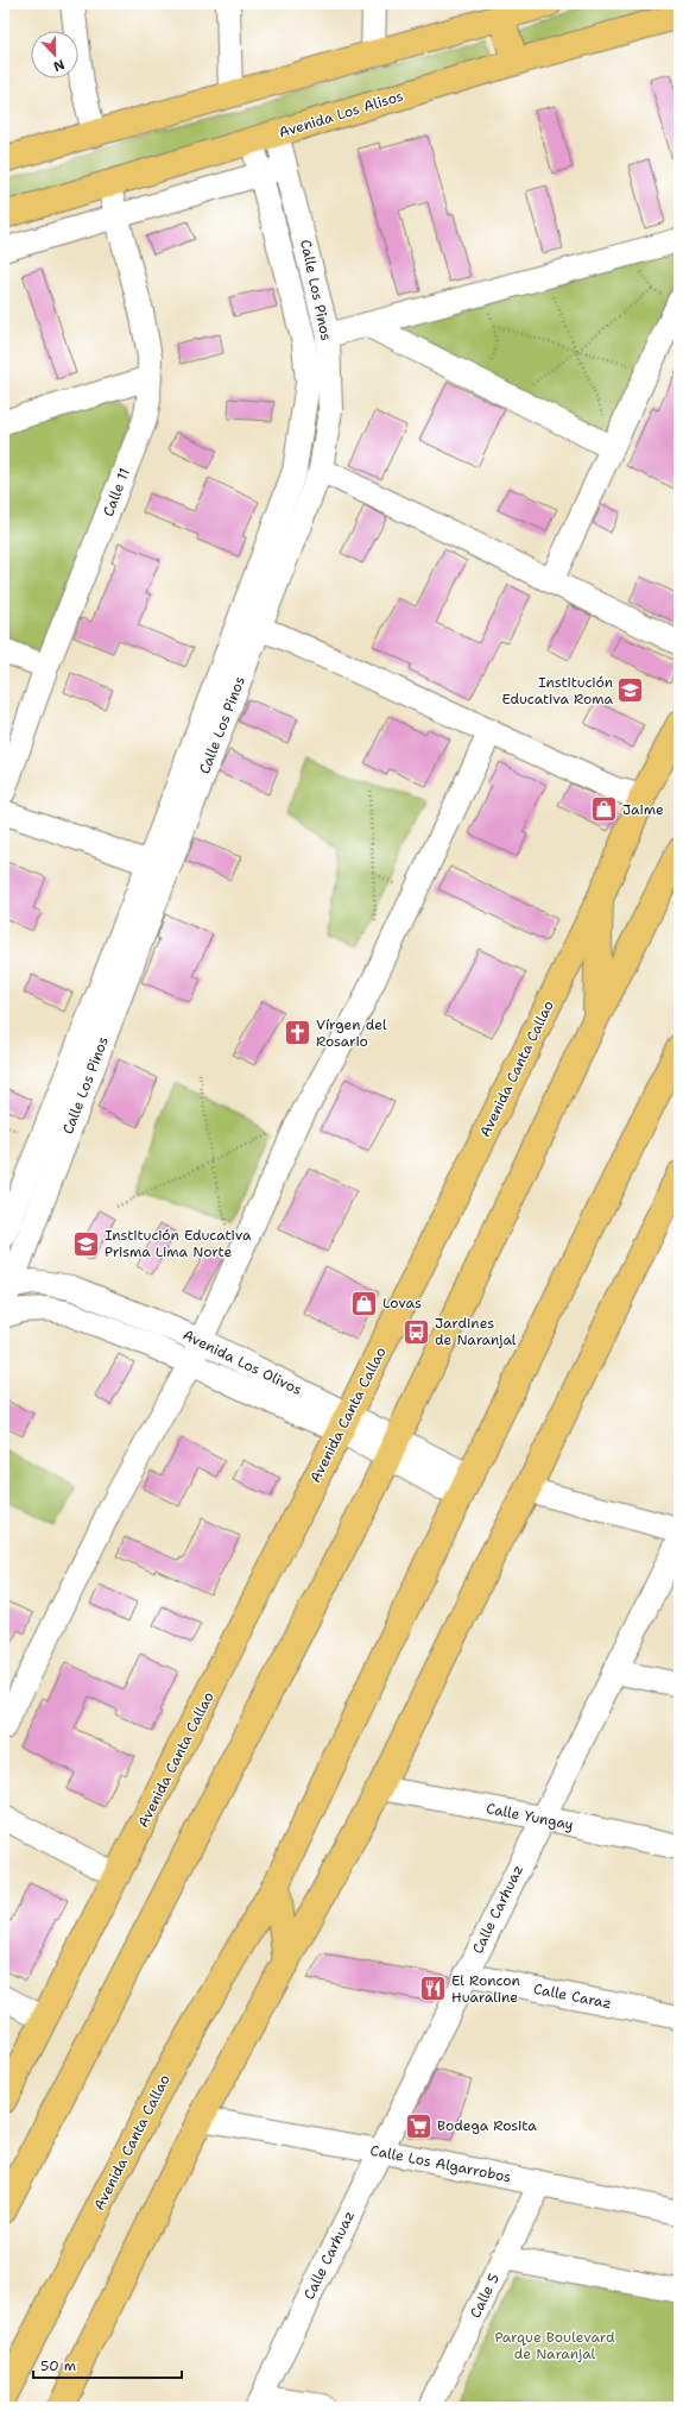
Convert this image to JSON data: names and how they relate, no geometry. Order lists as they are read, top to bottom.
{
  "streets": {
    "main road": ["Avenida Los Alisos", "Avenida Canta Callao"],
    "street": [
      "Calle Los Pinos",
      "Calle 11",
      "Avenida Los Olivos",
      "Calle Yungay",
      "Calle Carhuaz",
      "Calle Caraz",
      "Calle Los Algarrobos",
      "Calle 5"
    ]
  },
  "crossings": [
    ["Avenida Los Alisos", "Calle Los Pinos"],
    ["Avenida Los Alisos", "Calle 11"],
    ["Calle Los Pinos", "Avenida Los Olivos"],
    ["Avenida Canta Callao", "Avenida Los Olivos"],
    ["Calle Yungay", "Calle Carhuaz"],
    ["Calle Carhuaz", "Calle Caraz"],
    ["Calle Carhuaz", "Calle Los Algarrobos"],
    ["Calle Los Algarrobos", "Calle 5"]
  ],
  "parks": ["Parque Boulevard de Naranjal"],
  "places": {
    "school or university": ["Institución Educativa Roma", "Institución Educativa Prisma Lima Norte"],
    "shop": ["Jaime", "Lovas"],
    "church": ["Vírgen del Rosario"],
    "bus stop": ["Jardines de Naranjal"],
    "restaurant": ["El Roncon Huaraline"],
    "supermarket": ["Bodega Rosita"]
  },
  "scale_bar": "50 m",
  "north": "bottom"
}
